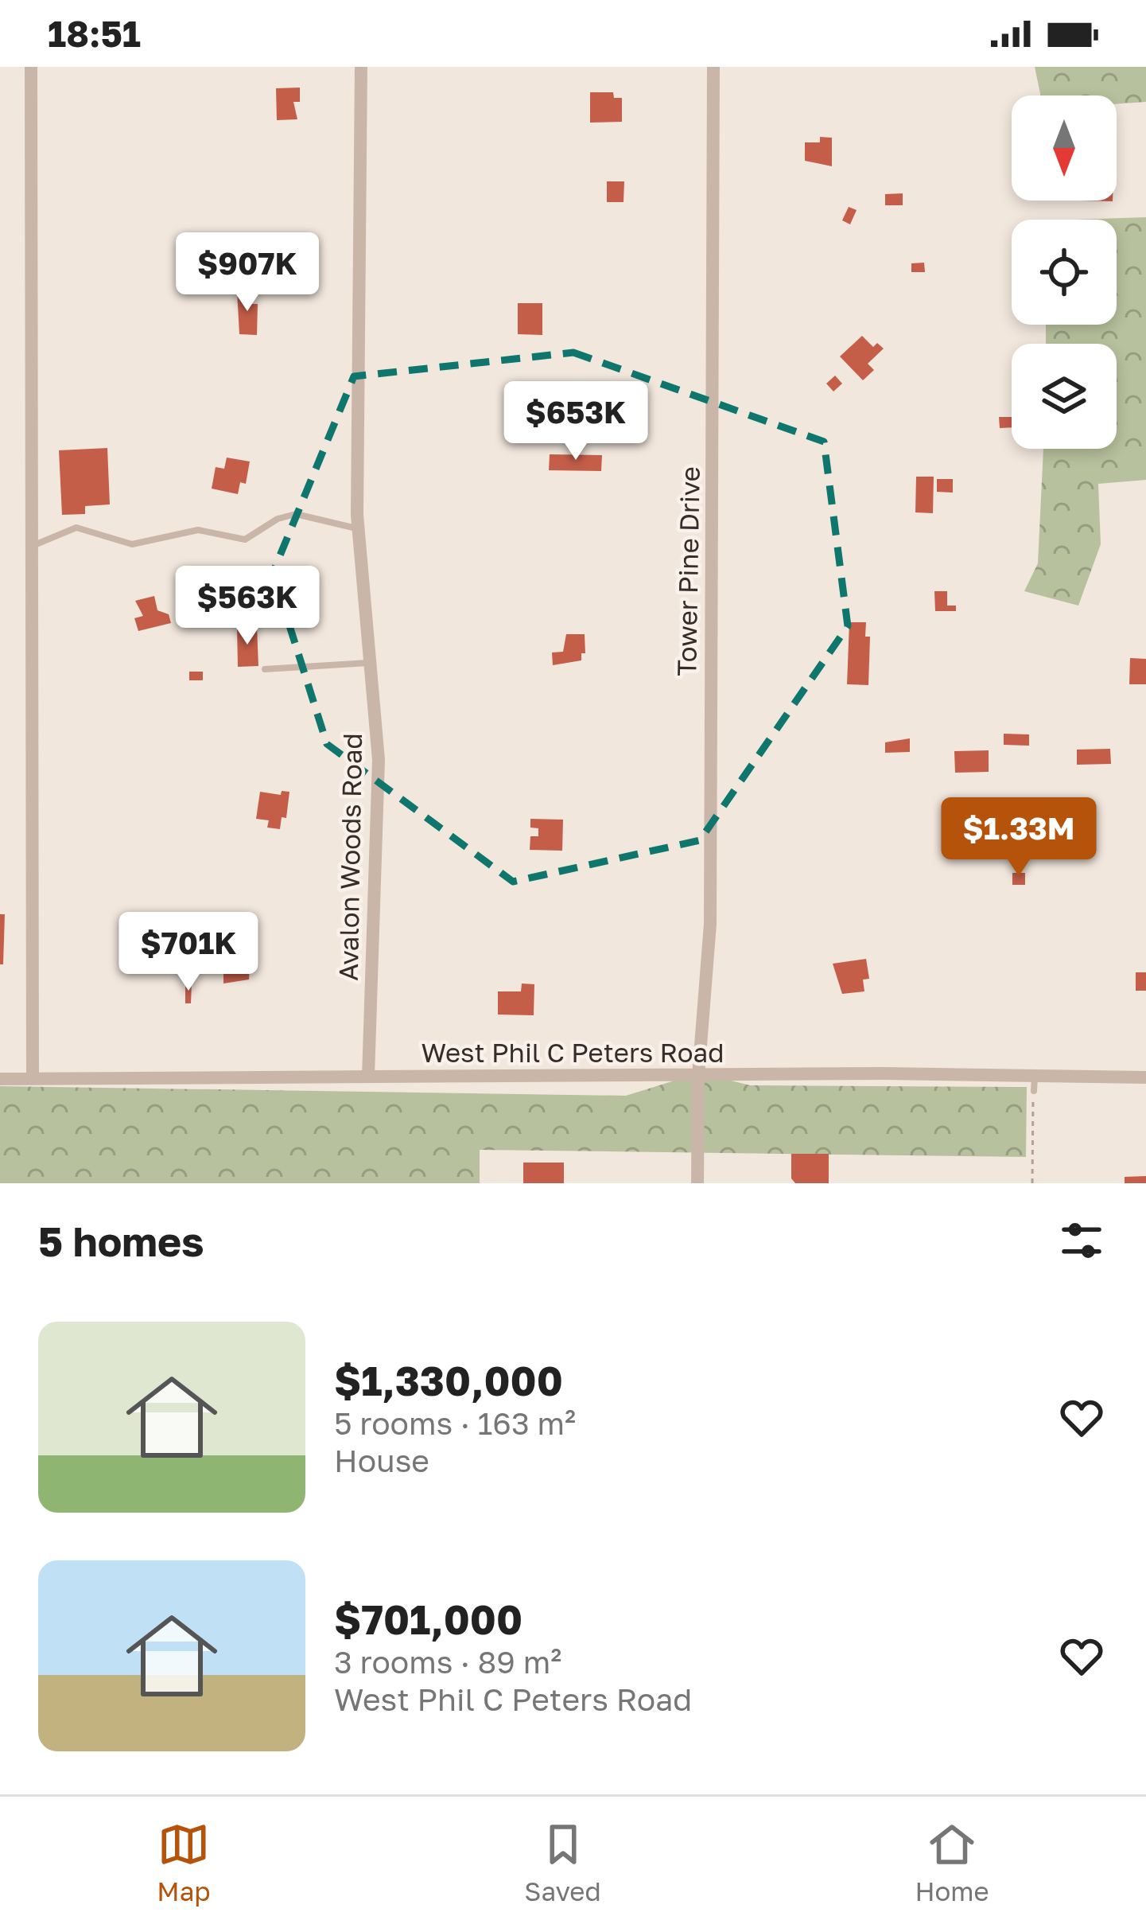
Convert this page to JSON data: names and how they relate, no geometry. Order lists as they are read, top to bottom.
{
  "streets": {
    "street": ["Tower Pine Drive", "Avalon Woods Road", "West Phil C Peters Road"]
  },
  "crossings": [
    ["Tower Pine Drive", "West Phil C Peters Road"],
    ["Avalon Woods Road", "West Phil C Peters Road"]
  ],
  "north": "bottom",
  "page": {
    "status": "18:51",
    "price": [
      "$907K",
      "$653K",
      "$563K",
      "$1.33M",
      "$701K"
    ],
    "heading": "5 homes",
    "list": [
      {
        "name": "$1,330,000",
        "note": "5 rooms · 163 m² · House"
      },
      {
        "name": "$701,000",
        "note": "3 rooms · 89 m² · West Phil C Peters Road"
      }
    ],
    "tabs": ["Map", "Saved", "Home"]
  }
}
